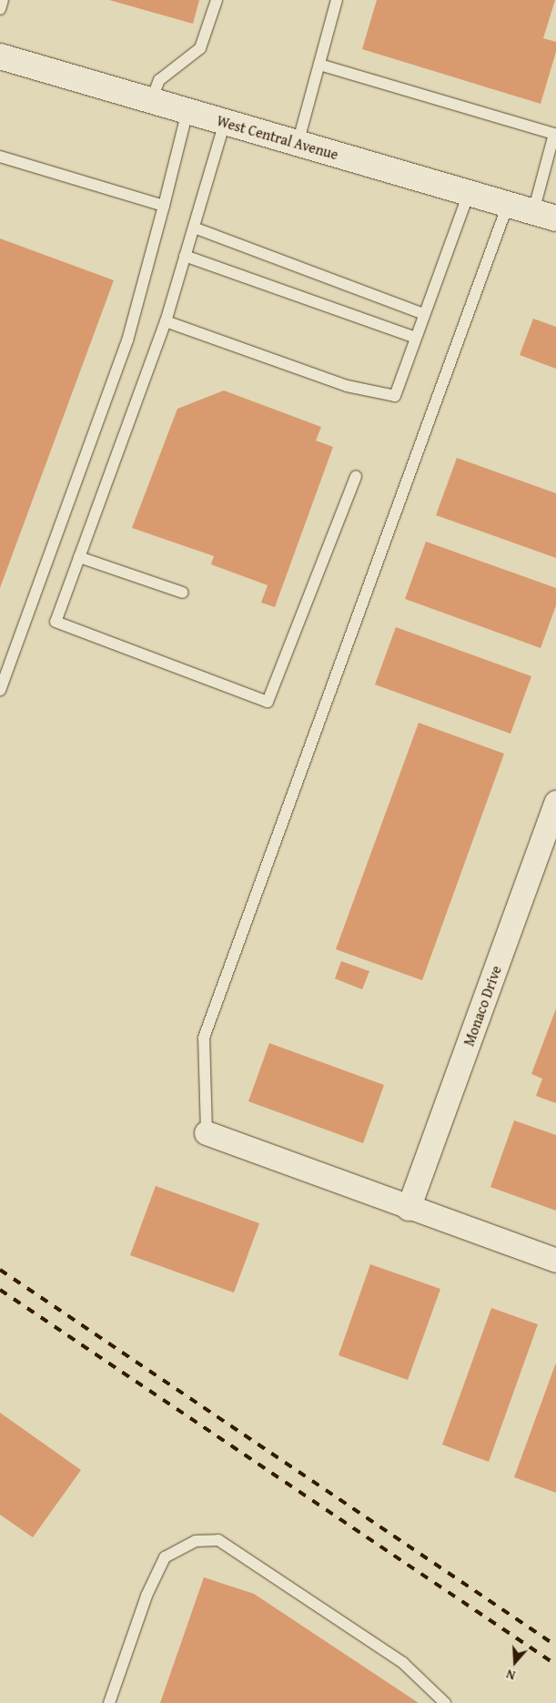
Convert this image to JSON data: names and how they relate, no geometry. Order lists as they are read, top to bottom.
{
  "streets": {
    "street": ["West Central Avenue", "Monaco Drive"]
  },
  "north": "bottom"
}
